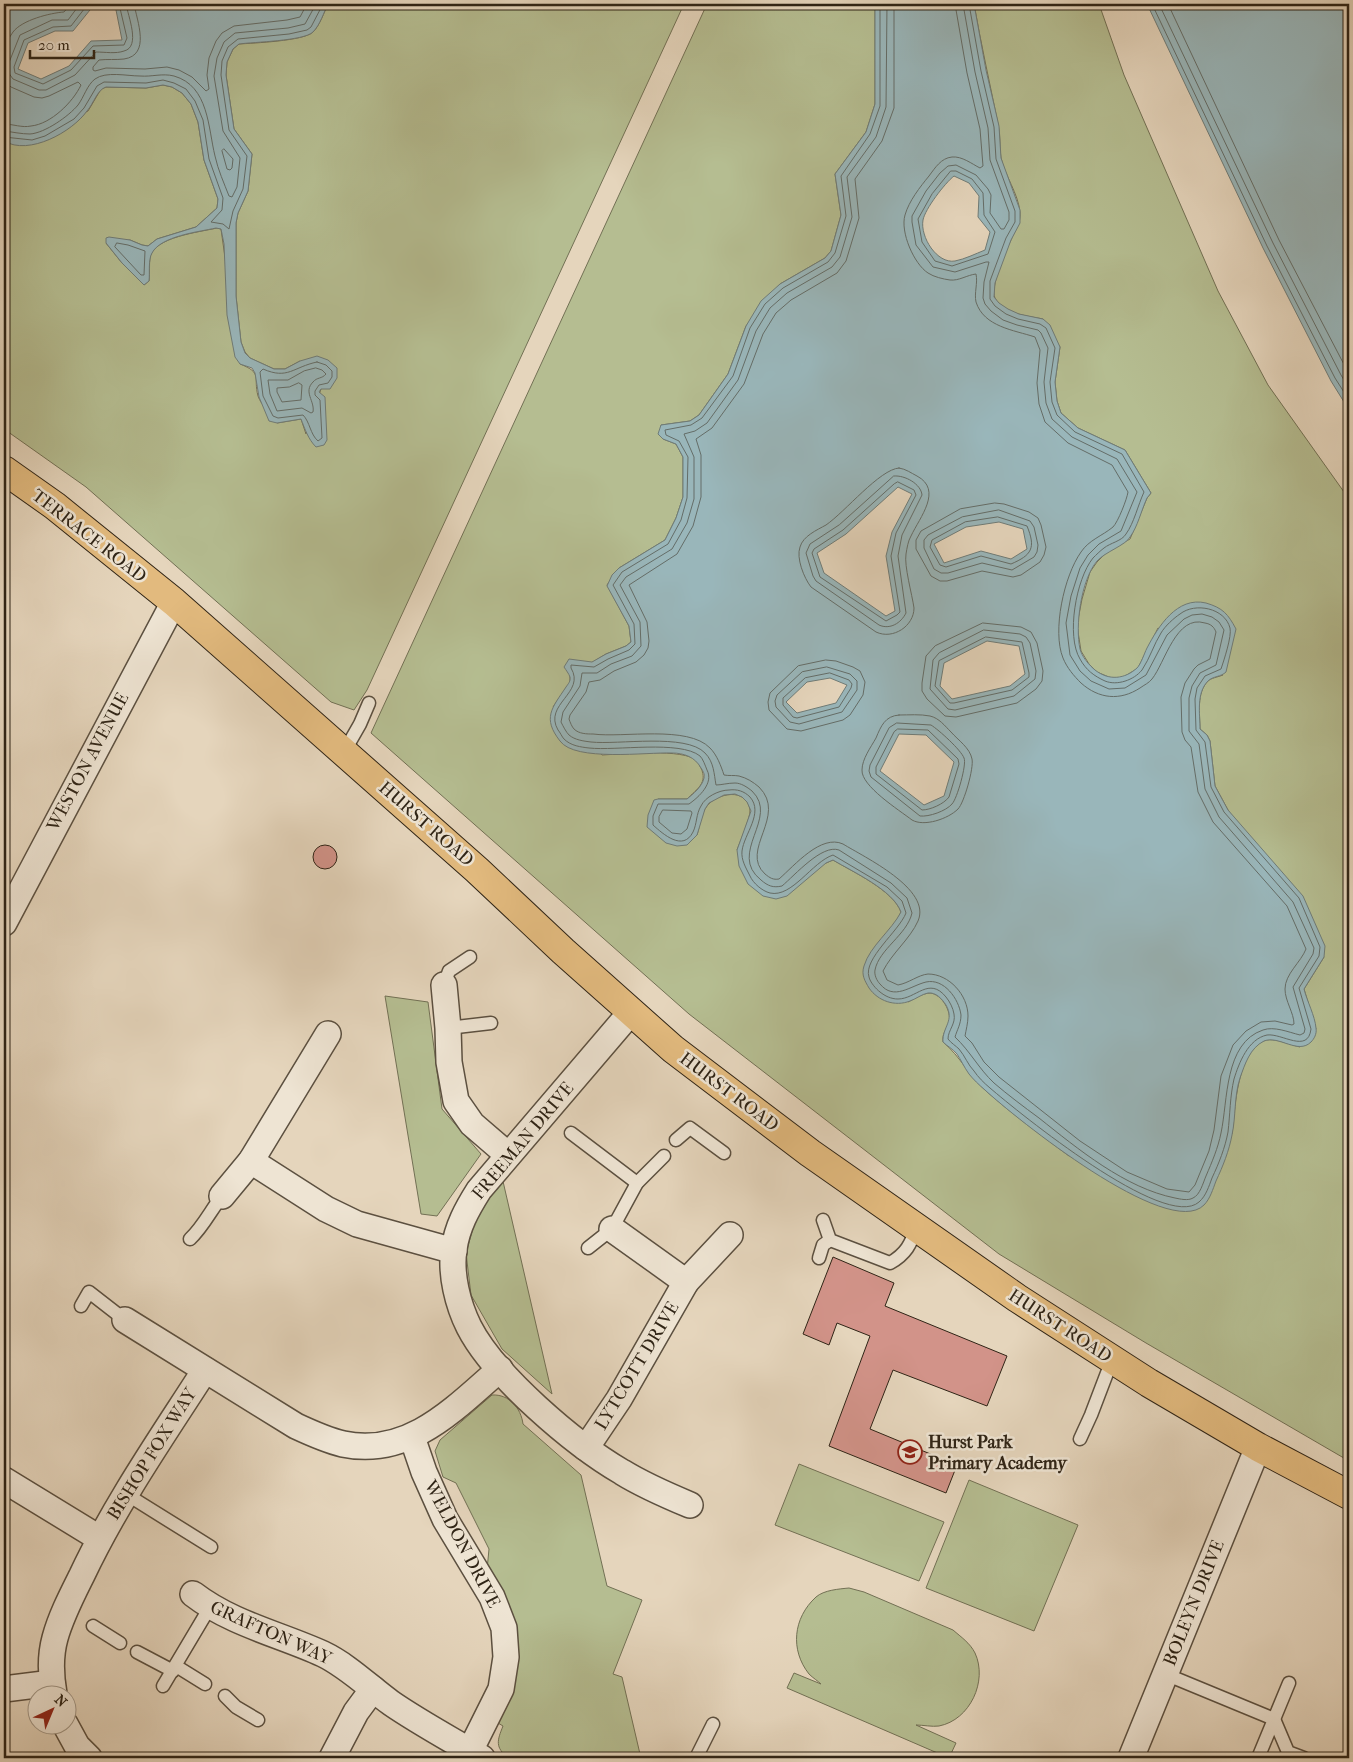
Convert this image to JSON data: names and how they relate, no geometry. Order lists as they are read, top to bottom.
{
  "streets": {
    "main road": ["TERRACE ROAD", "HURST ROAD"],
    "street": [
      "WESTON AVENUE",
      "FREEMAN DRIVE",
      "LYTCOTT DRIVE",
      "BISHOP FOX WAY",
      "WELDON DRIVE",
      "BOLEYN DRIVE",
      "GRAFTON WAY"
    ]
  },
  "crossings": [
    ["TERRACE ROAD", "WESTON AVENUE"],
    ["TERRACE ROAD", "HURST ROAD"],
    ["WESTON AVENUE", "HURST ROAD"],
    ["HURST ROAD", "FREEMAN DRIVE"],
    ["HURST ROAD", "BOLEYN DRIVE"],
    ["FREEMAN DRIVE", "LYTCOTT DRIVE"],
    ["FREEMAN DRIVE", "BISHOP FOX WAY"],
    ["BISHOP FOX WAY", "WELDON DRIVE"],
    ["WELDON DRIVE", "GRAFTON WAY"]
  ],
  "places": {
    "school or university": ["Hurst Park Primary Academy"]
  },
  "scale_bar": "20 m",
  "north": "top right"
}
